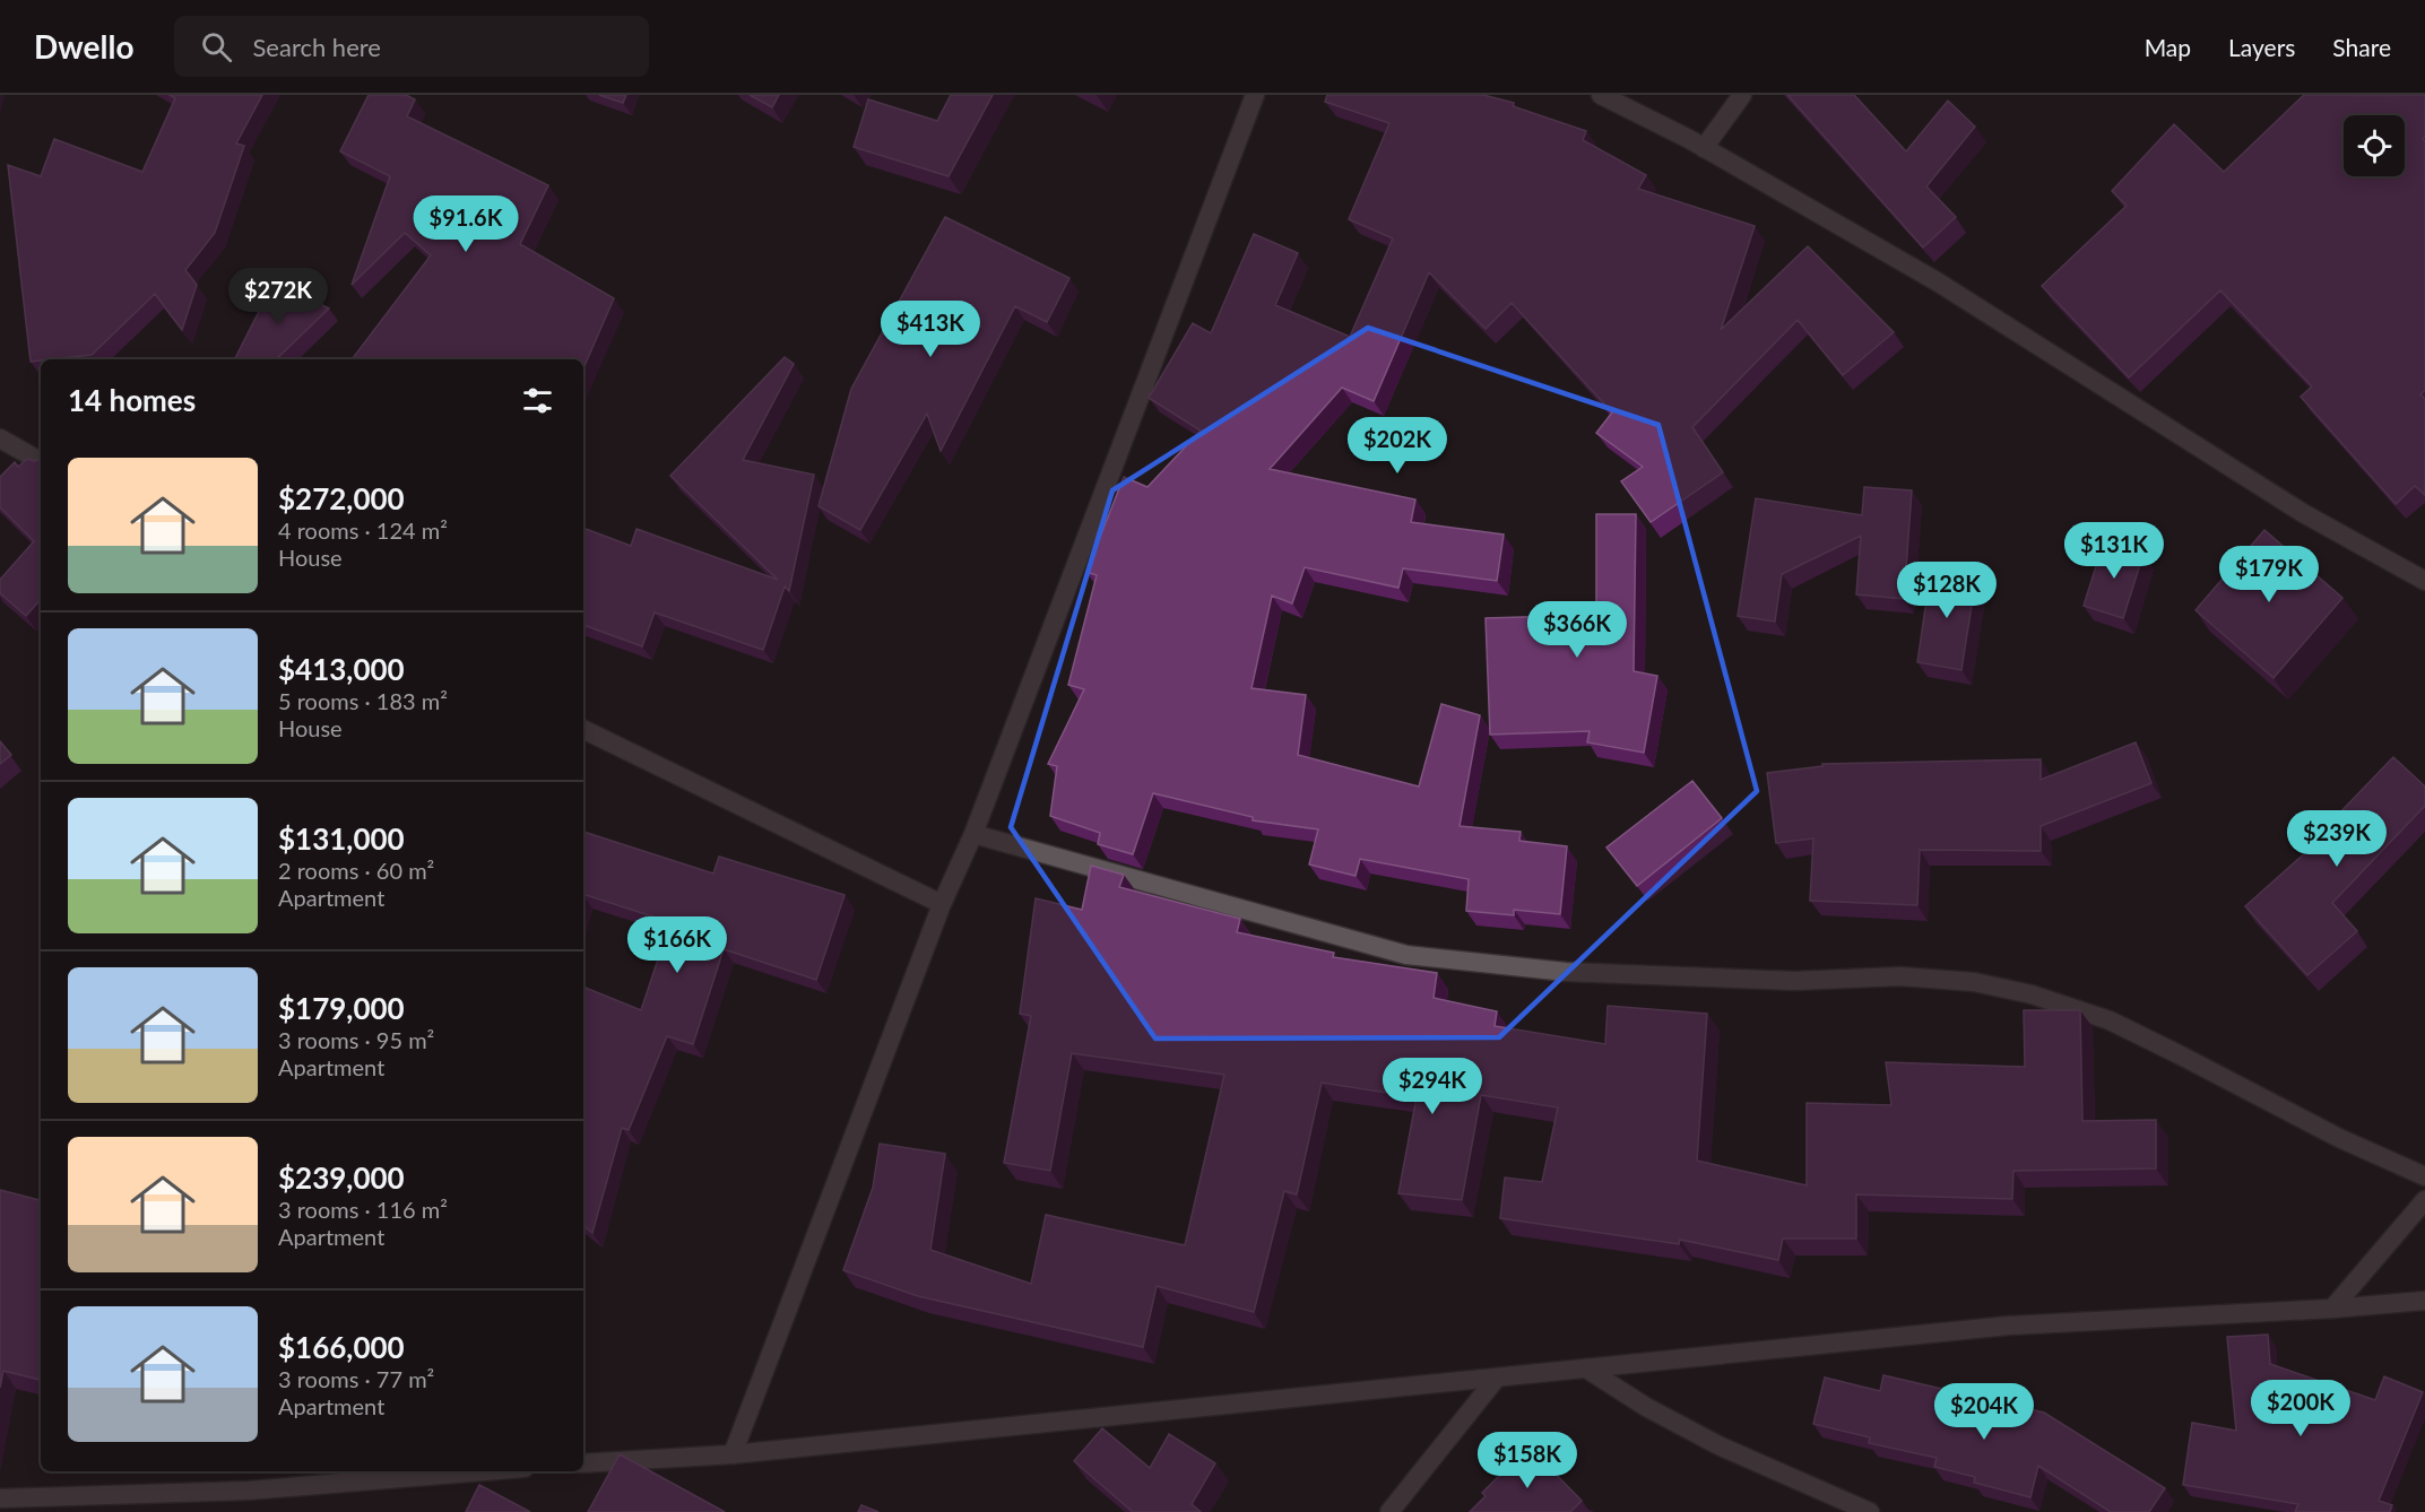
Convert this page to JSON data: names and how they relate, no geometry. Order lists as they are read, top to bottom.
{
  "page": {
    "header": "Dwello",
    "search": "Search here",
    "nav": ["Map", "Layers", "Share"],
    "price": [
      "$91.6K",
      "$272K",
      "$413K",
      "$202K",
      "$131K",
      "$179K",
      "$128K",
      "$366K",
      "$239K",
      "$166K",
      "$294K",
      "$200K",
      "$204K",
      "$158K"
    ],
    "heading": "14 homes",
    "list": [
      {
        "name": "$272,000",
        "note": "4 rooms · 124 m² · House"
      },
      {
        "name": "$413,000",
        "note": "5 rooms · 183 m² · House"
      },
      {
        "name": "$131,000",
        "note": "2 rooms · 60 m² · Apartment"
      },
      {
        "name": "$179,000",
        "note": "3 rooms · 95 m² · Apartment"
      },
      {
        "name": "$239,000",
        "note": "3 rooms · 116 m² · Apartment"
      },
      {
        "name": "$166,000",
        "note": "3 rooms · 77 m² · Apartment"
      }
    ]
  }
}
